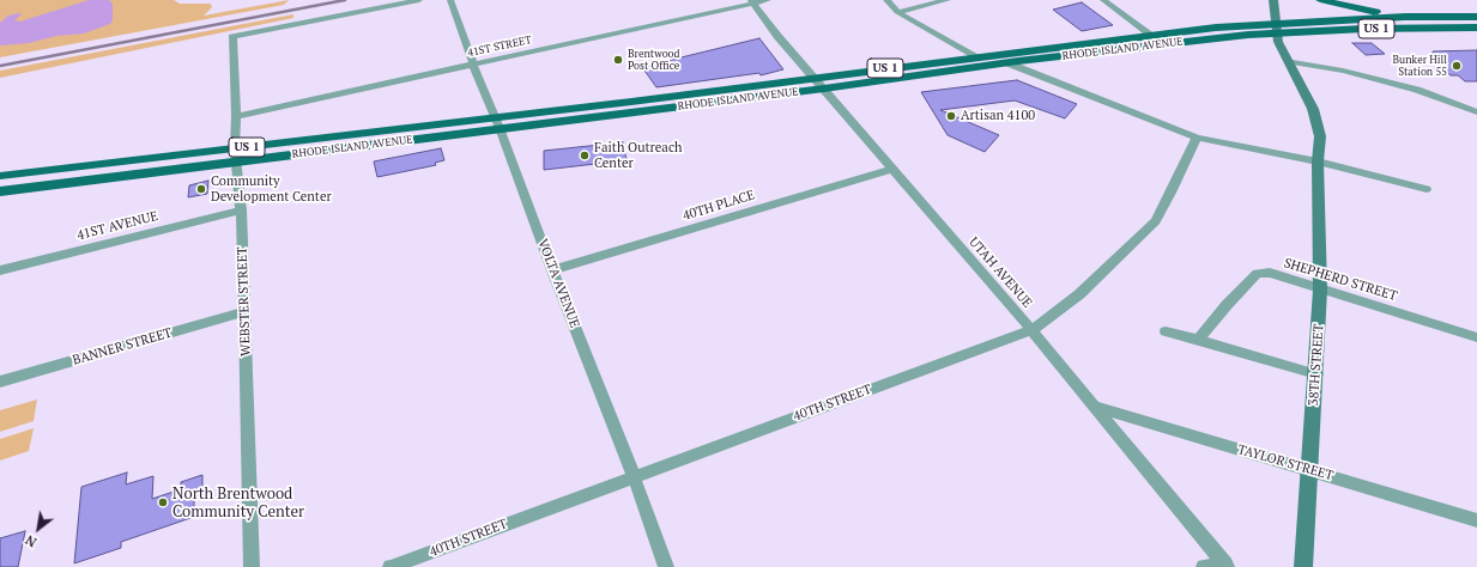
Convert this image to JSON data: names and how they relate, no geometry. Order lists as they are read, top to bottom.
{
  "streets": {
    "main road": ["US 1", "RHODE ISLAND AVENUE", "38TH STREET"],
    "street": [
      "41ST STREET",
      "40TH PLACE",
      "41ST AVENUE",
      "UTAH AVENUE",
      "SHEPHERD STREET",
      "VOLTA AVENUE",
      "WEBSTER STREET",
      "BANNER STREET",
      "40TH STREET",
      "TAYLOR STREET"
    ]
  },
  "crossings": [
    ["41ST STREET", "UTAH AVENUE"],
    ["41ST STREET", "VOLTA AVENUE"],
    ["41ST STREET", "WEBSTER STREET"],
    ["RHODE ISLAND AVENUE", "UTAH AVENUE"],
    ["RHODE ISLAND AVENUE", "VOLTA AVENUE"],
    ["RHODE ISLAND AVENUE", "WEBSTER STREET"],
    ["RHODE ISLAND AVENUE", "38TH STREET"],
    ["40TH PLACE", "UTAH AVENUE"],
    ["40TH PLACE", "VOLTA AVENUE"],
    ["41ST AVENUE", "WEBSTER STREET"],
    ["UTAH AVENUE", "40TH STREET"],
    ["UTAH AVENUE", "TAYLOR STREET"],
    ["SHEPHERD STREET", "38TH STREET"],
    ["VOLTA AVENUE", "40TH STREET"],
    ["WEBSTER STREET", "BANNER STREET"],
    ["38TH STREET", "TAYLOR STREET"]
  ],
  "places": [
    "Brentwood Post Office",
    "Bunker Hill Station 55",
    "Artisan 4100",
    "Faith Outreach Center",
    "Community Development Center",
    "North Brentwood Community Center"
  ],
  "north": "bottom left"
}
